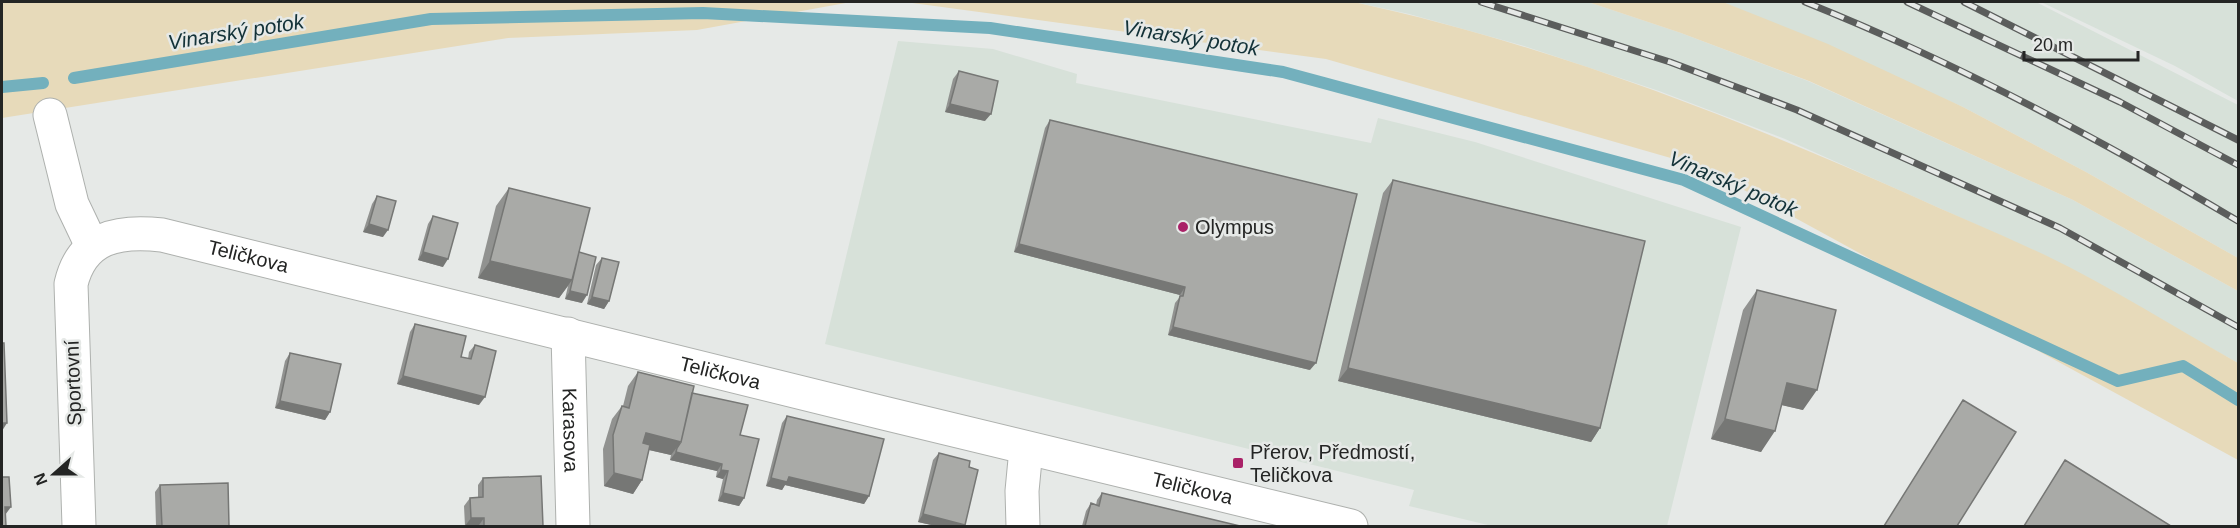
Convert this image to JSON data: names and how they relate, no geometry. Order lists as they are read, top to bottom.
{
  "streets": {
    "street": ["Teličkova", "Sportovní", "Karasova"]
  },
  "crossings": [
    ["Teličkova", "Sportovní"],
    ["Teličkova", "Karasova"]
  ],
  "water": ["Vinarský potok"],
  "places": {
    "other": ["Olympus"],
    "transit": ["Přerov, Předmostí, Teličkova"]
  },
  "scale_bar": "20 m",
  "north": "left"
}
